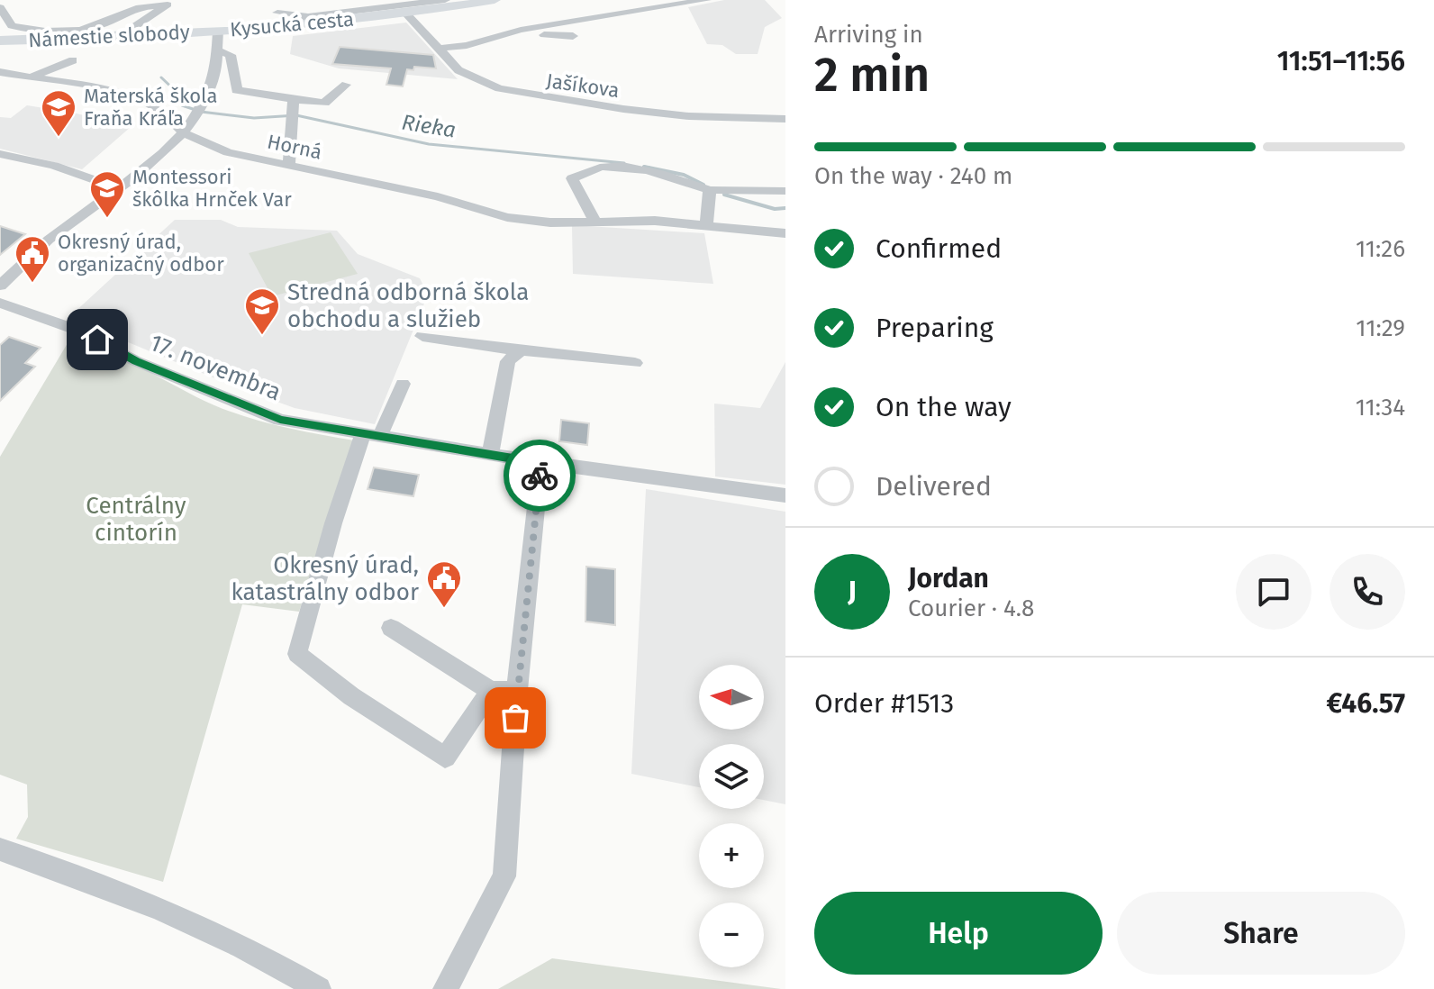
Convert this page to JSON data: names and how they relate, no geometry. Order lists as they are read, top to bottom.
{
  "streets": {
    "main road": ["Kysucká cesta", "Námestie slobody"],
    "street": ["Jašíkova", "Horná", "17. novembra"]
  },
  "crossings": [
    ["Kysucká cesta", "Námestie slobody"],
    ["Kysucká cesta", "Jašíkova"]
  ],
  "water": ["Rieka"],
  "parks": ["Centrálny cintorín"],
  "places": {
    "school or university": ["Materská škola Fraňa Kráľa", "Montessori škôlka Hrnček Var", "Stredná odborná škola obchodu a služieb"],
    "public building": ["Okresný úrad, organizačný odbor", "Okresný úrad, katastrálny odbor"]
  },
  "north": "left",
  "page": {
    "heading": ["2 min", "Arriving in", "11:51–11:56"],
    "panel": [
      "Jordan",
      "Courier · 4.8",
      "Order #1513",
      "€46.57"
    ],
    "bar": "On the way · 240 m",
    "list": [
      ["Confirmed", "11:26"],
      ["Preparing", "11:29"],
      ["On the way", "11:34"],
      "Delivered"
    ],
    "round": "J",
    "map_buttons": ["+", "−"],
    "buttons": ["Help", "Share"]
  }
}
